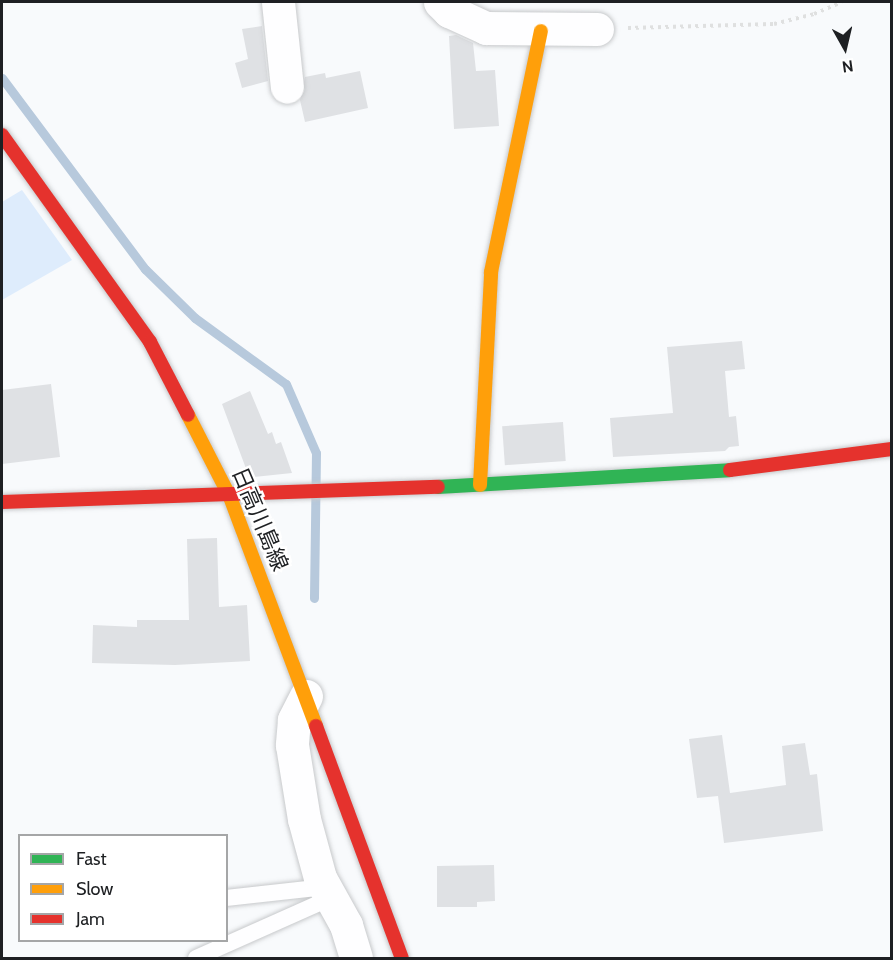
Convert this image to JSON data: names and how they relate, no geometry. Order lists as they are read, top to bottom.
{
  "streets": {
    "street": ["日高川島線"]
  },
  "legend": ["Fast", "Slow", "Jam"],
  "north": "bottom"
}
